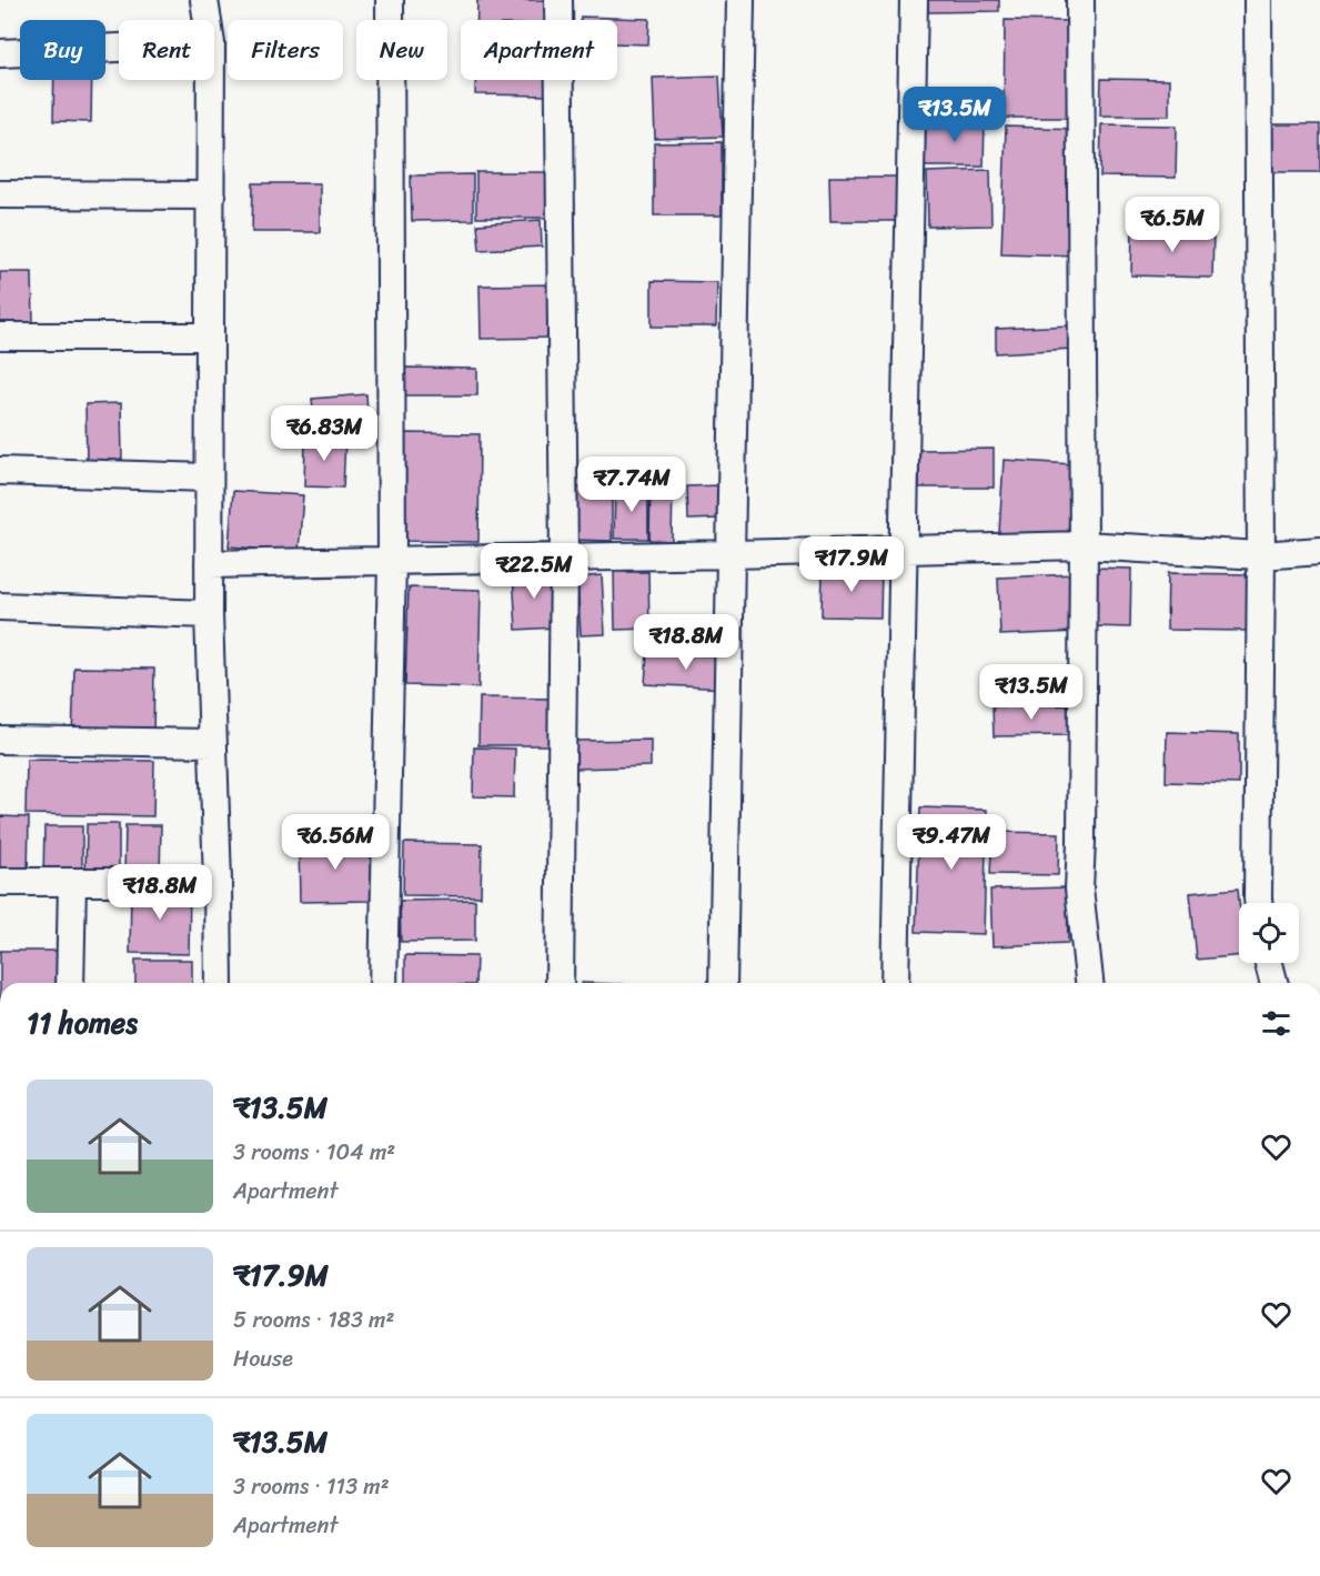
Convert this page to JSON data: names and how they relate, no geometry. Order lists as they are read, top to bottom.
{
  "page": {
    "chip": [
      "Buy",
      "Rent",
      "Filters",
      "New",
      "Apartment"
    ],
    "price": [
      "₹13.5M",
      "₹6.5M",
      "₹6.83M",
      "₹7.74M",
      "₹17.9M",
      "₹22.5M",
      "₹18.8M",
      "₹13.5M",
      "₹6.56M",
      "₹9.47M",
      "₹18.8M"
    ],
    "heading": "11 homes",
    "list": [
      {
        "name": "₹13.5M",
        "note": "3 rooms · 104 m² · Apartment"
      },
      {
        "name": "₹17.9M",
        "note": "5 rooms · 183 m² · House"
      },
      {
        "name": "₹13.5M",
        "note": "3 rooms · 113 m² · Apartment"
      }
    ]
  }
}
